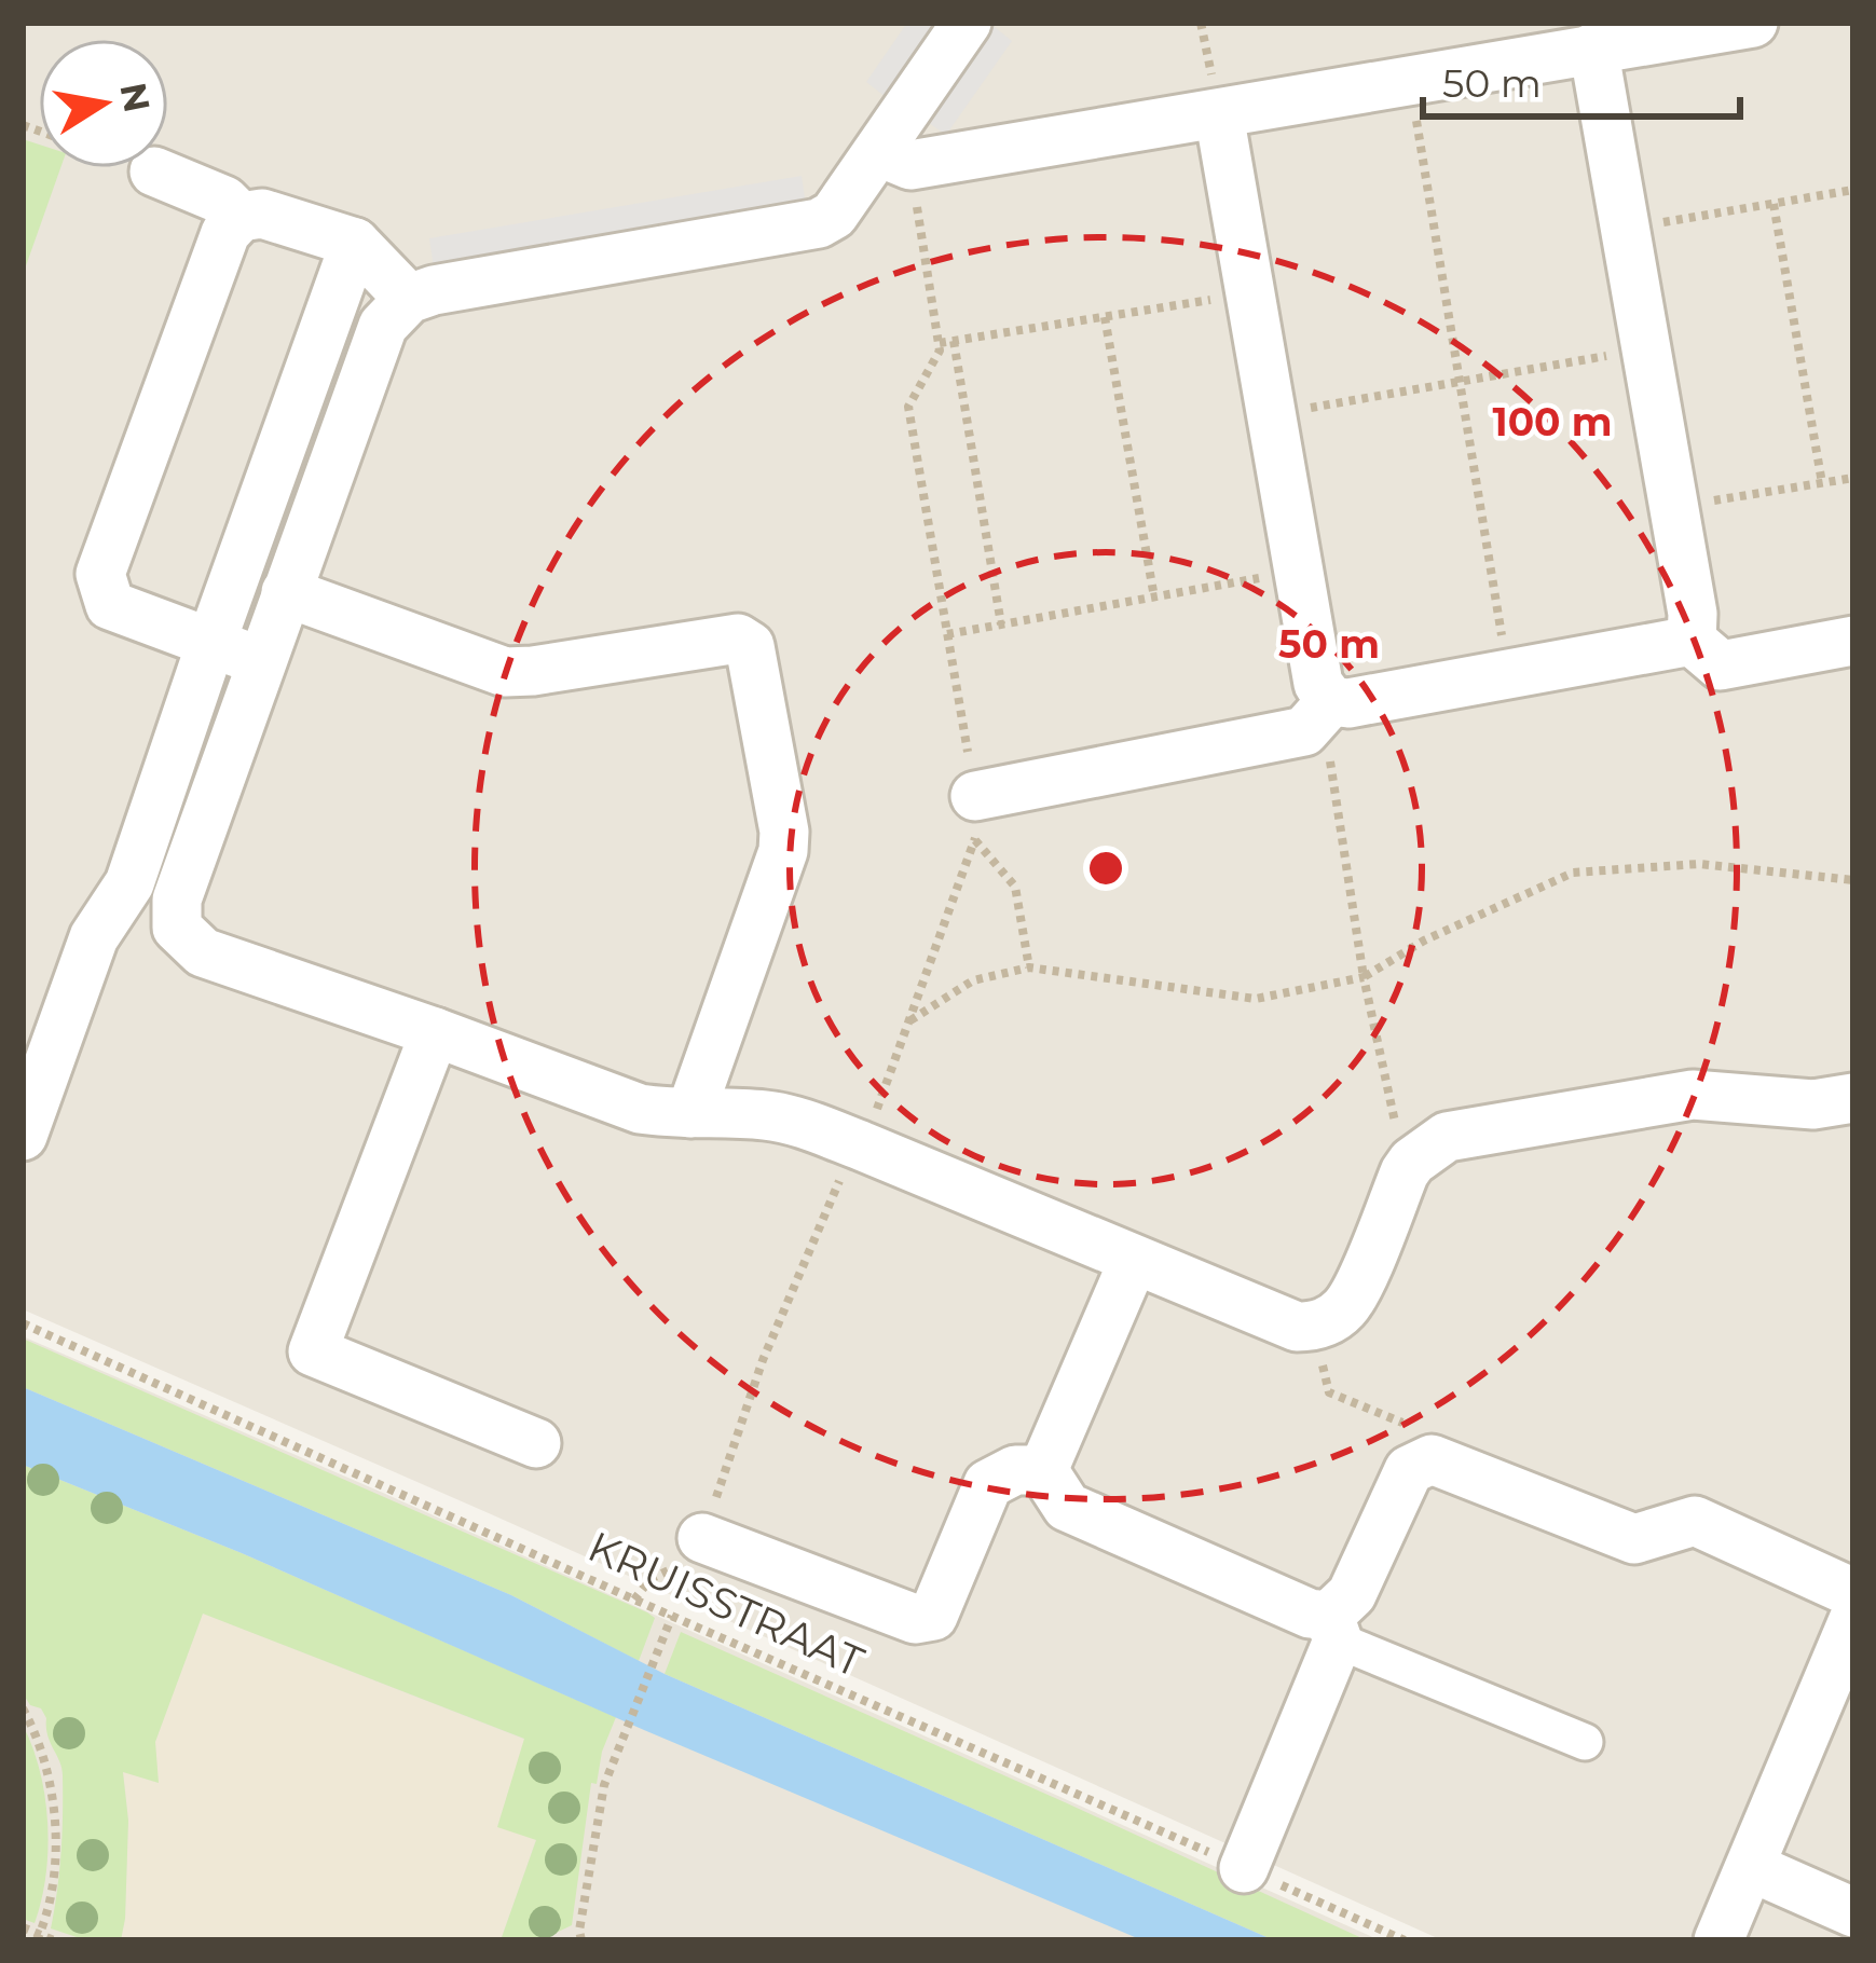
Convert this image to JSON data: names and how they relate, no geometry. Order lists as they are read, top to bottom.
{
  "streets": {
    "path": ["KRUISSTRAAT"]
  },
  "scale_bar": "50 m",
  "north": "right",
  "rings": ["100 m", "50 m"]
}
